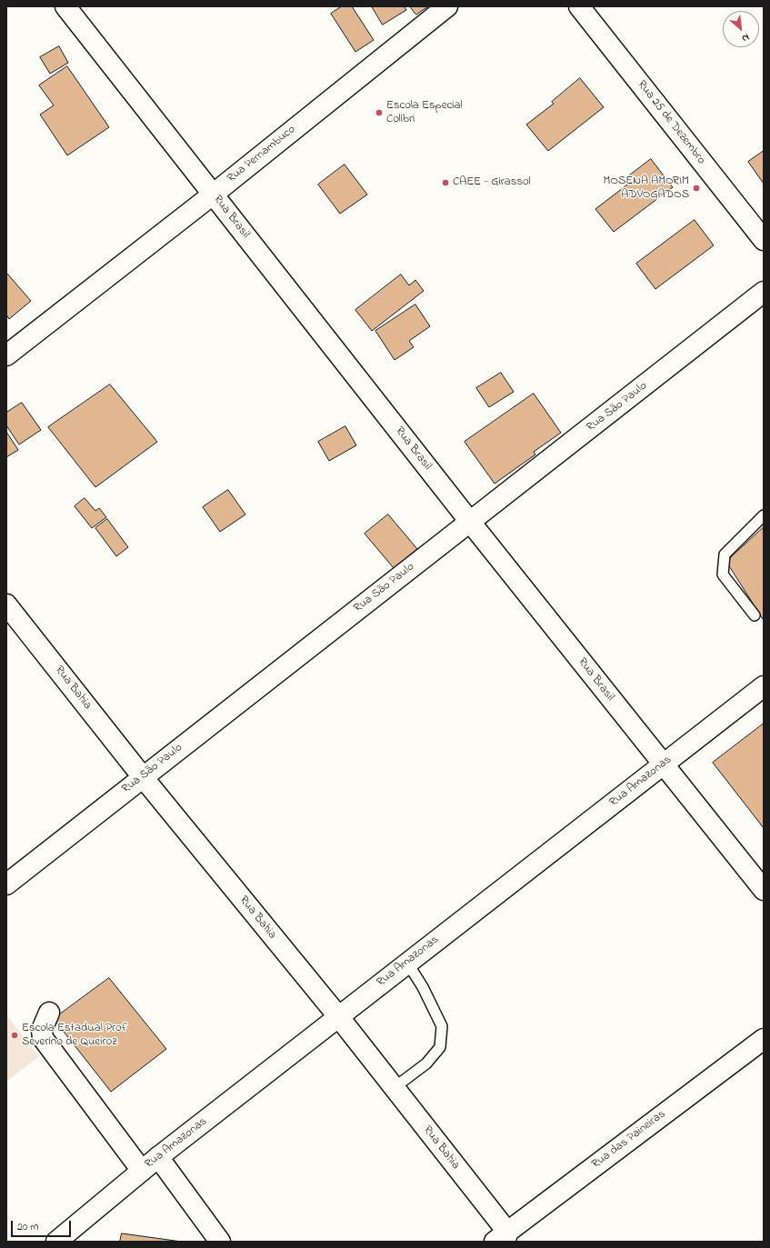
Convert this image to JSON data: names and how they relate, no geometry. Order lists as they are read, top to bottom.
{
  "streets": {
    "street": [
      "Rua 25 de Dezembro",
      "Rua Pernambuco",
      "Rua Brasil",
      "Rua São Paulo",
      "Rua Bahia",
      "Rua Amazonas",
      "Rua das Paineiras"
    ]
  },
  "crossings": [
    ["Rua Pernambuco", "Rua Brasil"],
    ["Rua Brasil", "Rua São Paulo"],
    ["Rua Brasil", "Rua Amazonas"],
    ["Rua São Paulo", "Rua Bahia"],
    ["Rua Bahia", "Rua Amazonas"],
    ["Rua Bahia", "Rua das Paineiras"]
  ],
  "places": [
    "Escola Especial Colibri",
    "CAEE - Girassol",
    "MOSENA AMORIM ADVOGADOS",
    "Escola Estadual Prof Severino de Queiroz"
  ],
  "scale_bar": "20 m",
  "north": "bottom right"
}
